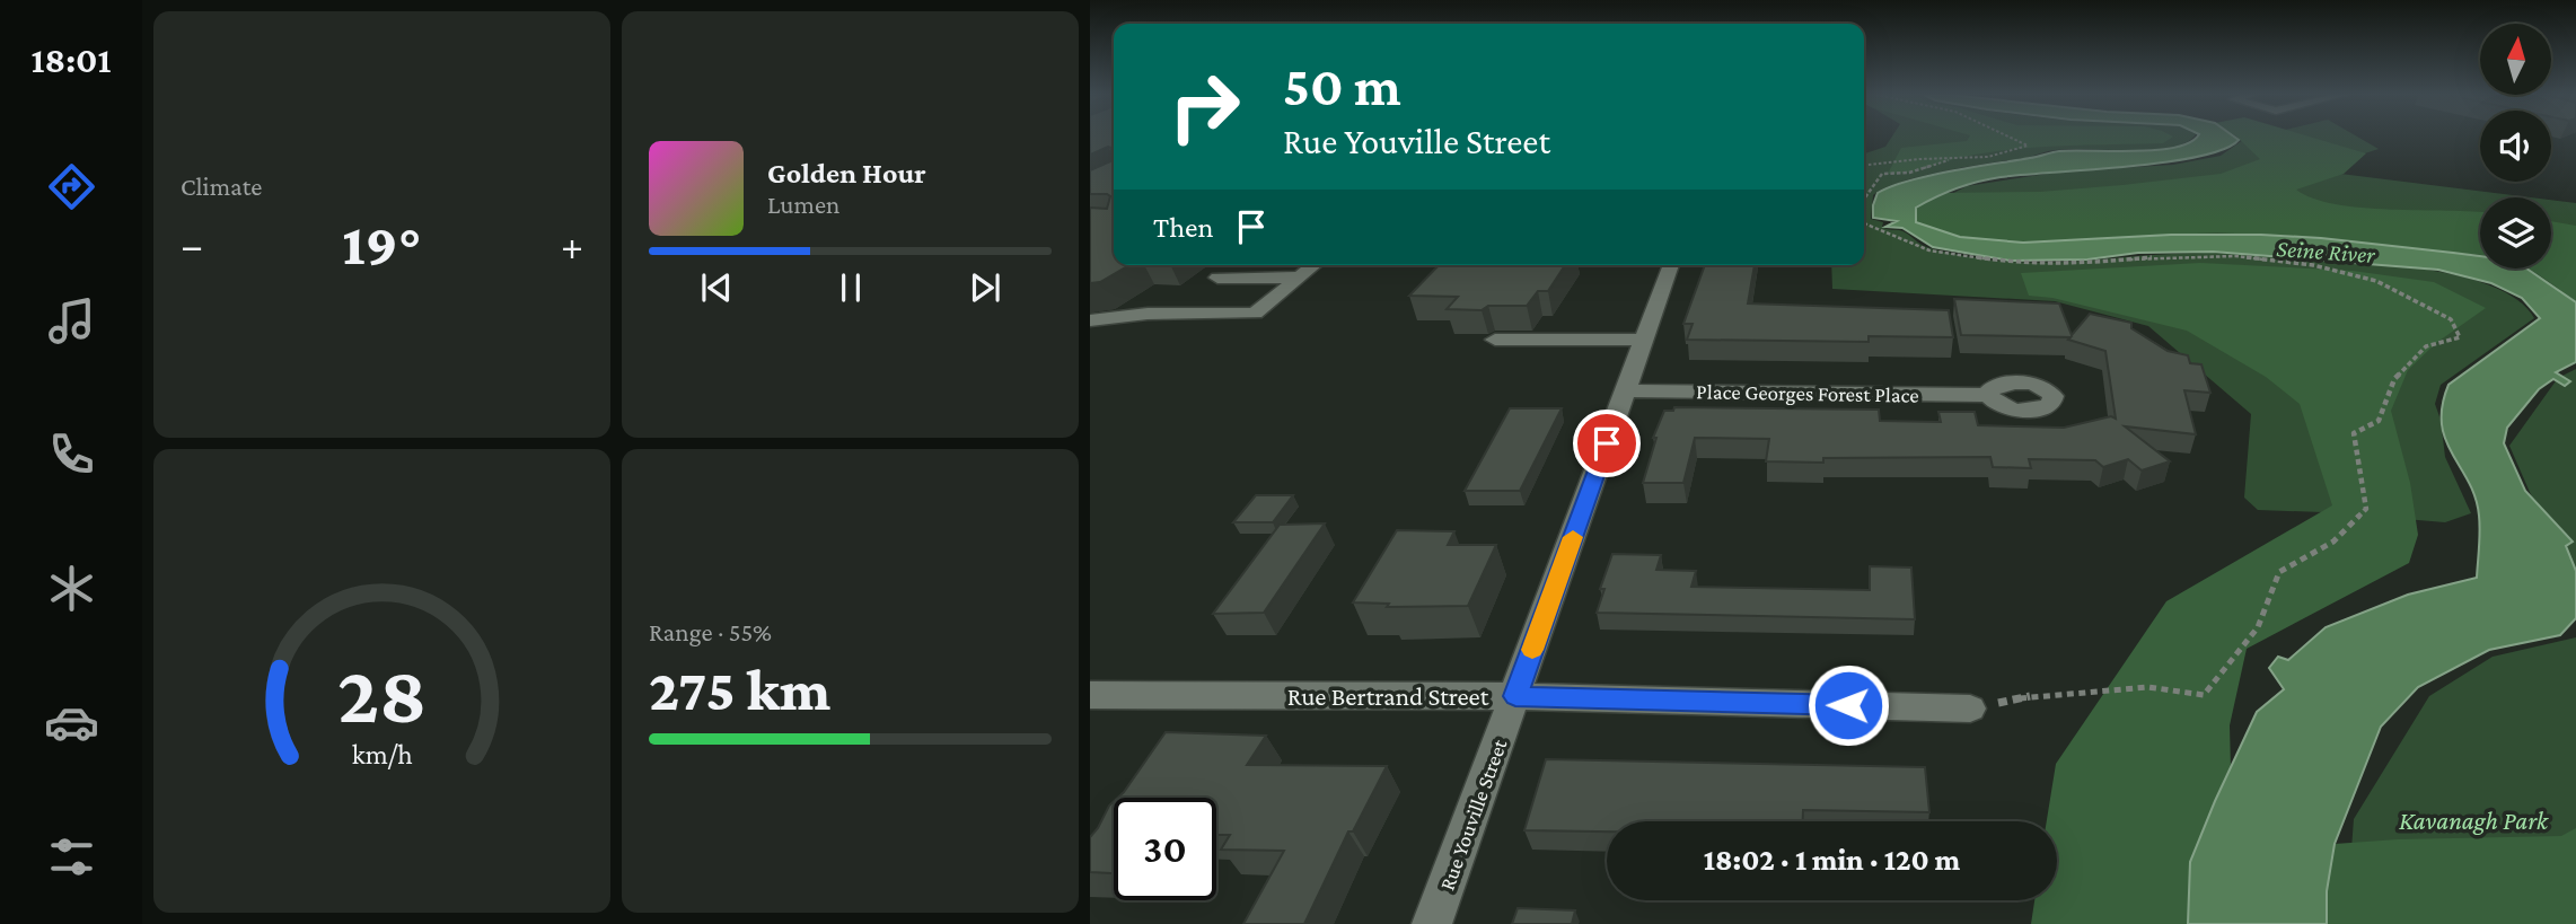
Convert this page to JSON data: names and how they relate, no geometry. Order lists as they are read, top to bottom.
{
  "streets": {
    "street": ["Place Georges Forest Place", "Rue Bertrand Street", "Rue Youville Street"]
  },
  "crossings": [
    ["Place Georges Forest Place", "Rue Youville Street"],
    ["Rue Bertrand Street", "Rue Youville Street"]
  ],
  "water": ["Seine River"],
  "parks": ["Kavanagh Park"],
  "north": "top",
  "page": {
    "tabs": "18:01",
    "tile": [
      "Climate",
      ["Range · 55%", "275 km"]
    ],
    "turn": ["50 m", "Rue Youville Street"],
    "song": ["Golden Hour", "Lumen"],
    "then": "Then",
    "heat": ["−", "19°", "+"],
    "limit": "30",
    "trip": "18:02 · 1 min · 120 m",
    "gauge": ["28", "km/h"]
  }
}
